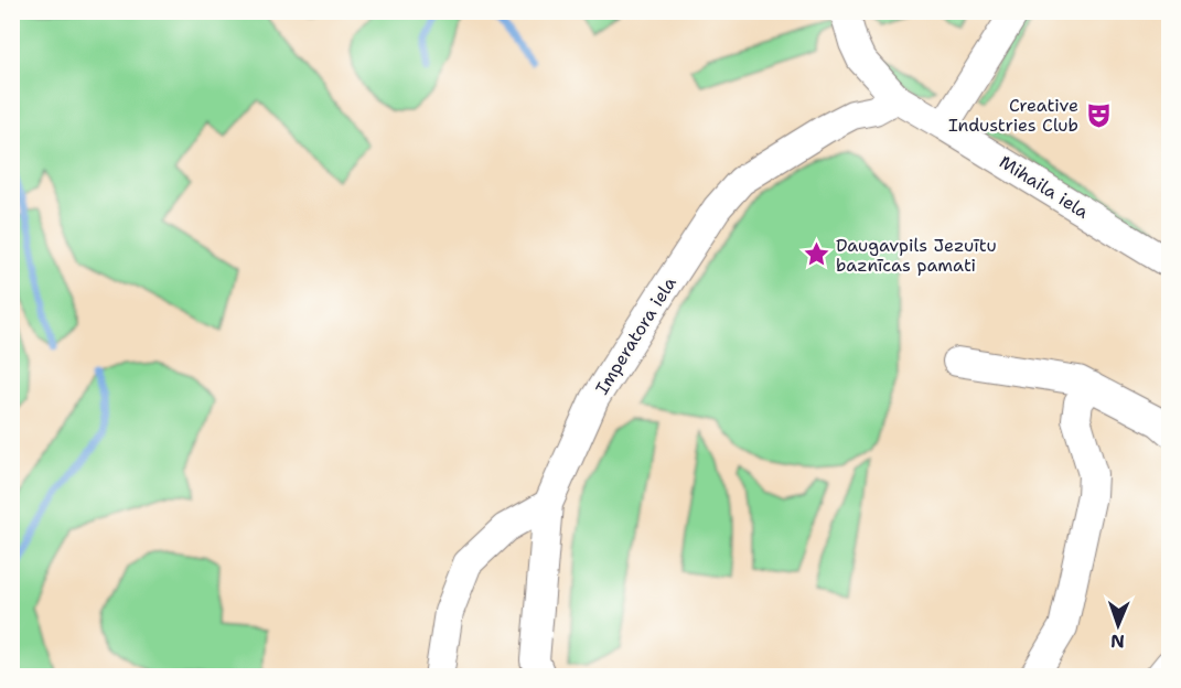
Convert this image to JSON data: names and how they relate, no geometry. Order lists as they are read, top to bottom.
{
  "streets": {
    "street": ["Mihaila iela", "Imperatora iela"]
  },
  "crossings": [
    ["Mihaila iela", "Imperatora iela"]
  ],
  "places": {
    "theatre": ["Creative Industries Club"],
    "place": ["Daugavpils Jezuītu baznīcas pamati"]
  },
  "north": "bottom"
}
